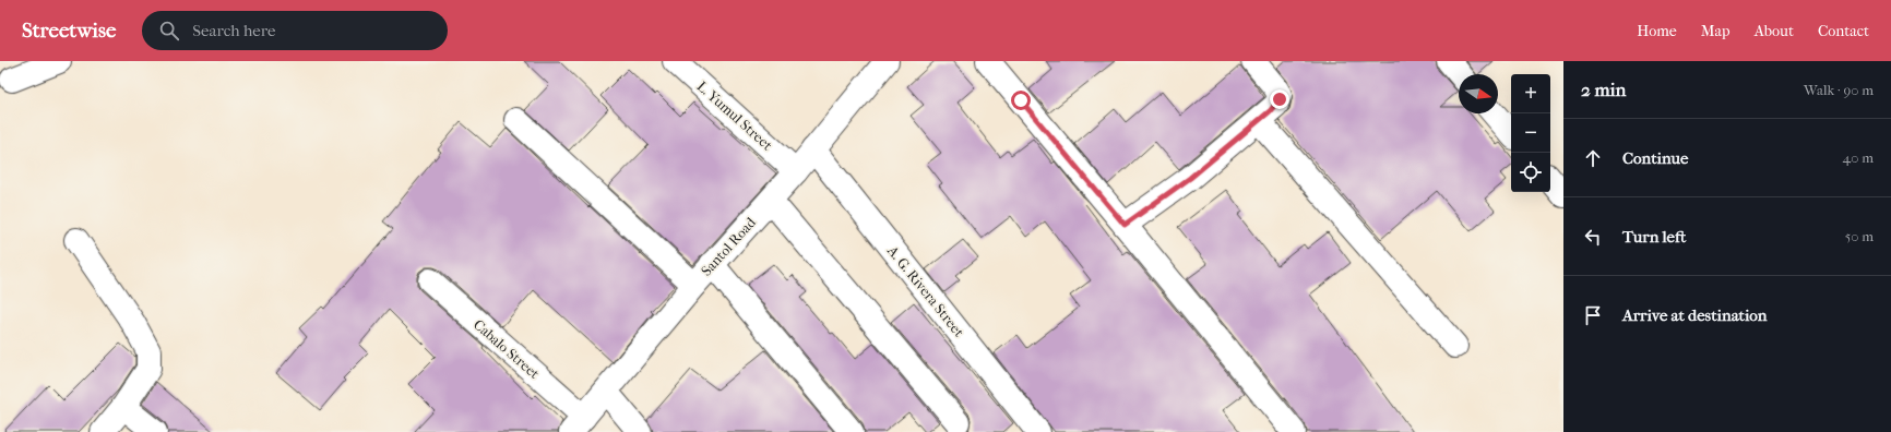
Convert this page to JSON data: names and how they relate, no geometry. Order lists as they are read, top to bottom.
{
  "streets": {
    "street": [
      "L. Yumul Street",
      "Santol Road",
      "A. G. Rivera Street",
      "Cabalo Street"
    ]
  },
  "crossings": [
    ["L. Yumul Street", "Santol Road"],
    ["Santol Road", "A. G. Rivera Street"],
    ["Santol Road", "Cabalo Street"]
  ],
  "north": "right",
  "page": {
    "header": "Streetwise",
    "search": "Search here",
    "nav": [
      "Home",
      "Map",
      "About",
      "Contact"
    ],
    "heading": ["2 min", "Walk · 90 m"],
    "map_buttons": ["+", "−"],
    "list": [
      ["Continue", "40 m"],
      ["Turn left", "50 m"],
      "Arrive at destination"
    ]
  }
}
